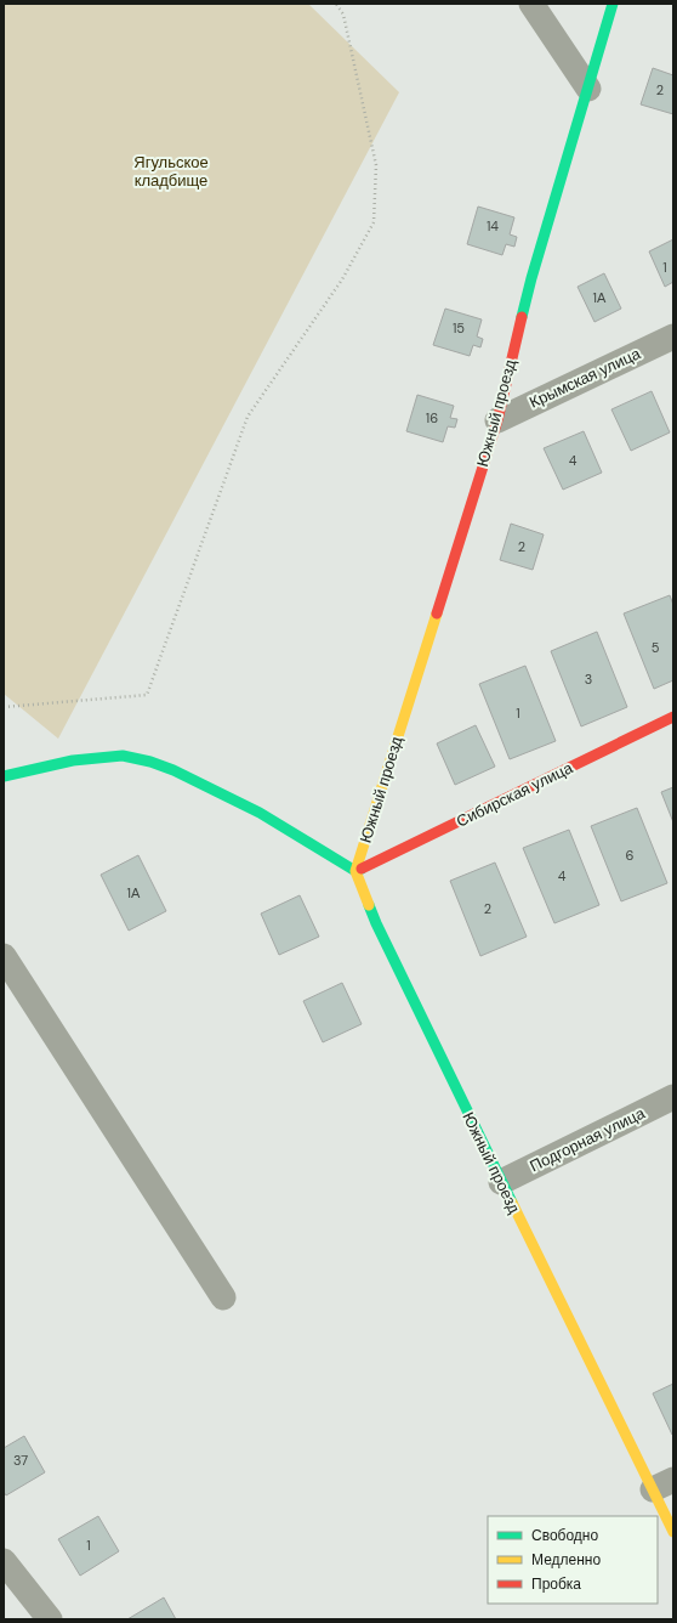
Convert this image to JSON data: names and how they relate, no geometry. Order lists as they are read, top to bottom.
{
  "streets": {
    "street": [
      "Крымская улица",
      "Южный проезд",
      "Сибирская улица",
      "Подгорная улица"
    ]
  },
  "crossings": [
    ["Крымская улица", "Южный проезд"],
    ["Южный проезд", "Сибирская улица"],
    ["Южный проезд", "Подгорная улица"]
  ],
  "parks": ["Ягульское кладбище"],
  "house_numbers": [
    "2",
    "14",
    "1",
    "1А",
    "15",
    "16",
    "4",
    "2",
    "5",
    "3",
    "1",
    "6",
    "4",
    "1А",
    "2",
    "37",
    "1"
  ],
  "legend": ["Свободно", "Медленно", "Пробка"]
}
